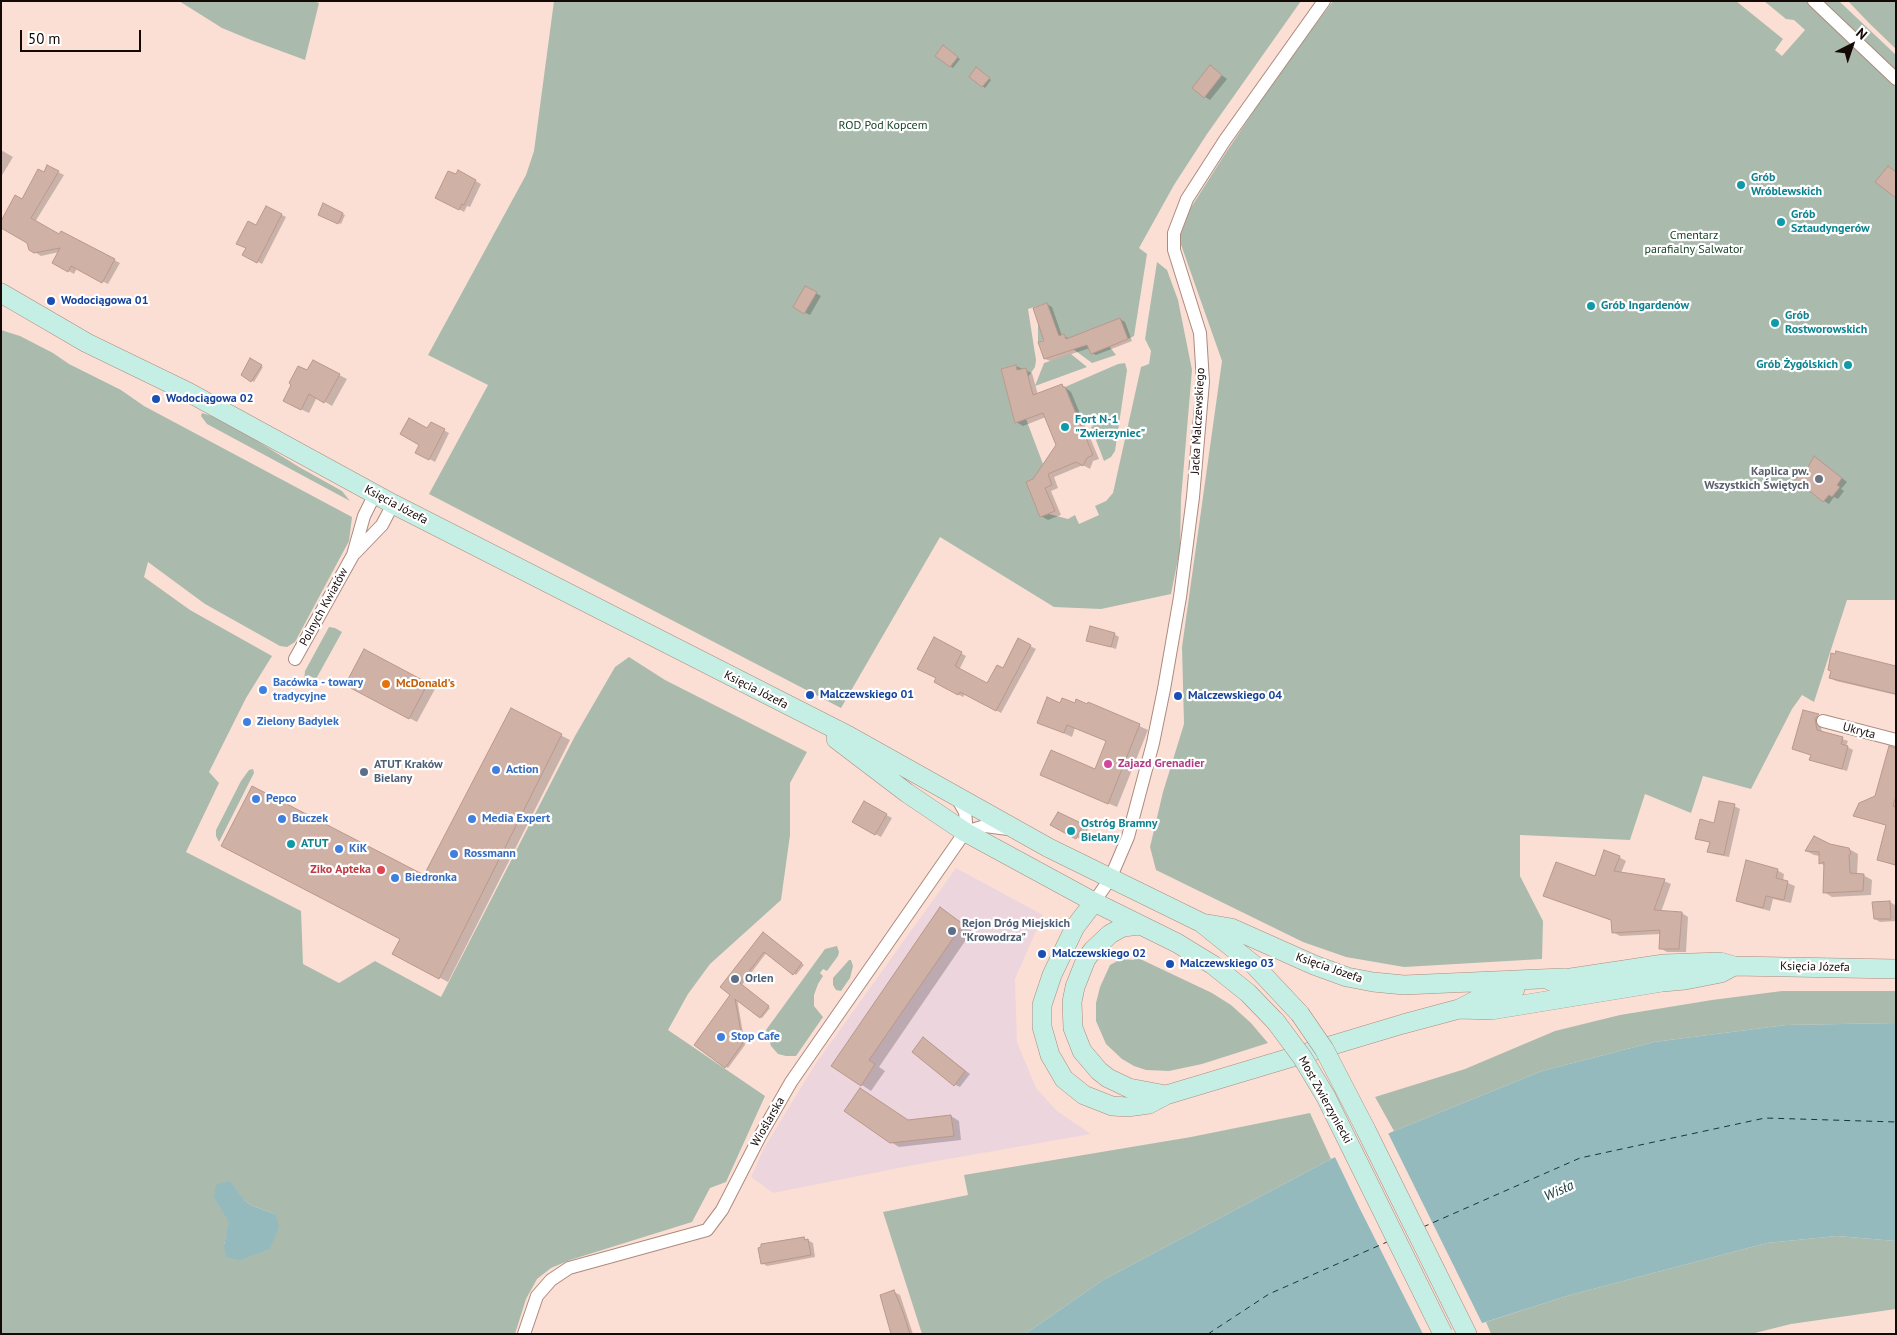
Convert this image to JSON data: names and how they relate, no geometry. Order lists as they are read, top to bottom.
{
  "streets": {
    "main road": ["Księcia Józefa", "Most Zwierzyniecki"],
    "street": [
      "Jacka Malczewskiego",
      "Polnych Kwiatów",
      "Ukryta",
      "Wioślarska"
    ]
  },
  "crossings": [
    ["Jacka Malczewskiego", "Księcia Józefa"],
    ["Księcia Józefa", "Polnych Kwiatów"],
    ["Księcia Józefa", "Most Zwierzyniecki"],
    ["Księcia Józefa", "Wioślarska"]
  ],
  "water": ["Wisła"],
  "parks": ["ROD Pod Kopcem", "Cmentarz parafialny Salwator"],
  "places": [
    "Grób Wróblewskich",
    "Grób Sztaudyngerów",
    "Wodociągowa 01",
    "Grób Ingardenów",
    "Grób Rostworowskich",
    "Grób Żygólskich",
    "Wodociągowa 02",
    "Fort N-1 \"Zwierzyniec\"",
    "Kaplica pw. Wszystkich Świętych",
    "McDonald's",
    "Bacówka - towary tradycyjne",
    "Malczewskiego 01",
    "Malczewskiego 04",
    "Zielony Badylek",
    "Zajazd Grenadier",
    "Action",
    "ATUT Kraków Bielany",
    "Pepco",
    "Buczek",
    "Media Expert",
    "Ostróg Bramny Bielany",
    "ATUT",
    "KiK",
    "Rossmann",
    "Ziko Apteka",
    "Biedronka",
    "Rejon Dróg Miejskich \"Krowodrza\"",
    "Malczewskiego 02",
    "Malczewskiego 03",
    "Orlen",
    "Stop Cafe"
  ],
  "scale_bar": "50 m",
  "north": "top right"
}
